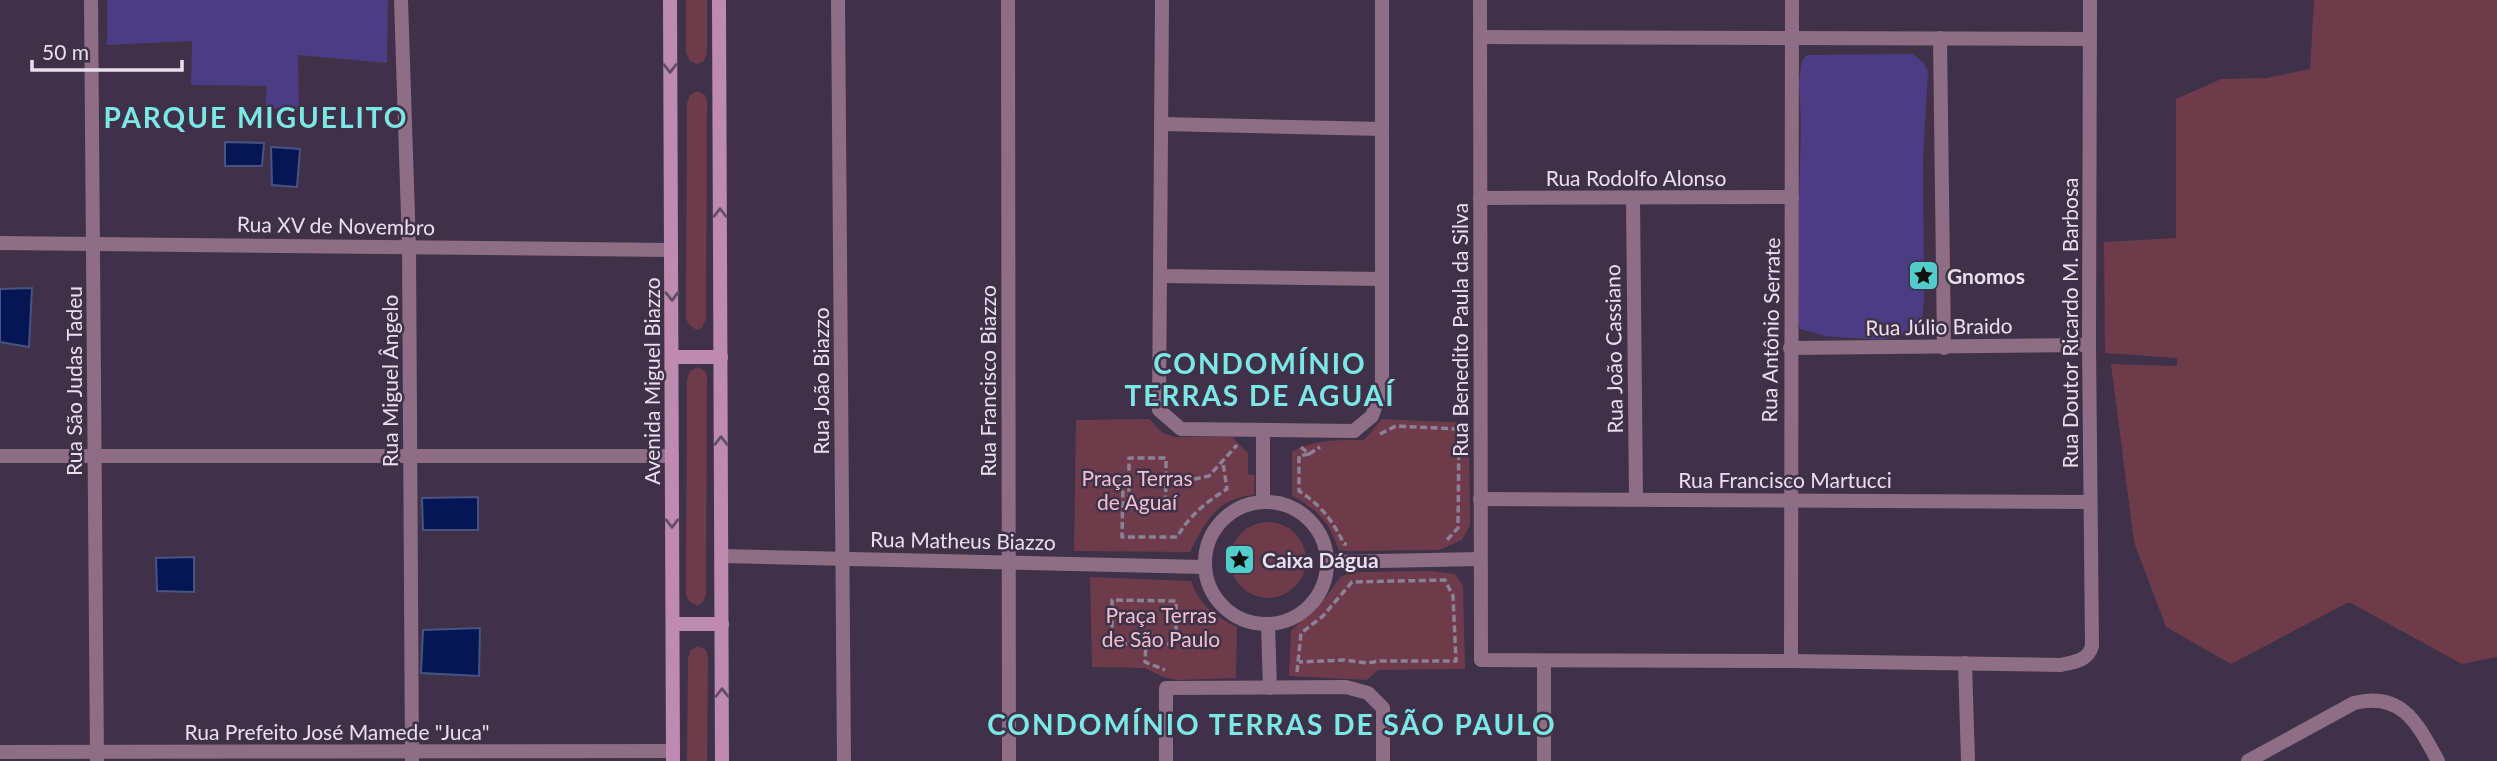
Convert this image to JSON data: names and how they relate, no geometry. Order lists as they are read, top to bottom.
{
  "streets": {
    "street": [
      "Rua Rodolfo Alonso",
      "Rua XV de Novembro",
      "Rua Doutor Ricardo M. Barbosa",
      "Rua Júlio Braido",
      "Rua Benedito Paula da Silva",
      "Rua Antônio Serrate",
      "Rua João Cassiano",
      "Rua São Judas Tadeu",
      "Rua Miguel Ângelo",
      "Avenida Miguel Biazzo",
      "Rua João Biazzo",
      "Rua Francisco Biazzo",
      "Rua Francisco Martucci",
      "Rua Matheus Biazzo",
      "Rua Prefeito José Mamede \"Juca\""
    ]
  },
  "crossings": [
    ["Rua Rodolfo Alonso", "Rua Benedito Paula da Silva"],
    ["Rua Rodolfo Alonso", "Rua Antônio Serrate"],
    ["Rua Rodolfo Alonso", "Rua João Cassiano"],
    ["Rua XV de Novembro", "Rua São Judas Tadeu"],
    ["Rua XV de Novembro", "Rua Miguel Ângelo"],
    ["Rua XV de Novembro", "Avenida Miguel Biazzo"],
    ["Rua Doutor Ricardo M. Barbosa", "Rua Júlio Braido"],
    ["Rua Doutor Ricardo M. Barbosa", "Rua Francisco Martucci"],
    ["Rua Júlio Braido", "Rua Antônio Serrate"],
    ["Rua Benedito Paula da Silva", "Rua Francisco Martucci"],
    ["Rua Antônio Serrate", "Rua Francisco Martucci"],
    ["Rua João Cassiano", "Rua Francisco Martucci"],
    ["Rua São Judas Tadeu", "Rua Prefeito José Mamede \"Juca\""],
    ["Rua Miguel Ângelo", "Rua Prefeito José Mamede \"Juca\""],
    ["Avenida Miguel Biazzo", "Rua Prefeito José Mamede \"Juca\""],
    ["Rua João Biazzo", "Rua Matheus Biazzo"],
    ["Rua Francisco Biazzo", "Rua Matheus Biazzo"]
  ],
  "districts": ["PARQUE MIGUELITO", "CONDOMÍNIO TERRAS DE AGUAÍ", "CONDOMÍNIO TERRAS DE SÃO PAULO"],
  "parks": ["Praça Terras de Aguaí", "Praça Terras de São Paulo"],
  "places": {
    "place": ["Gnomos", "Caixa Dágua"]
  },
  "scale_bar": "50 m"
}
